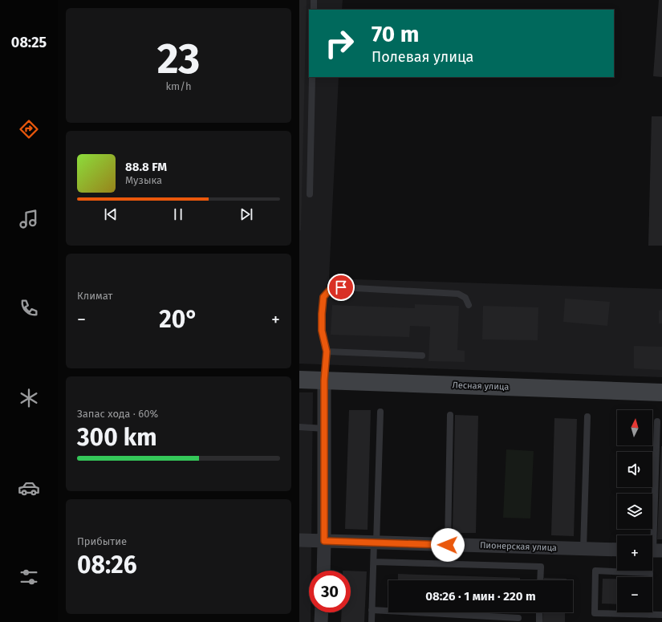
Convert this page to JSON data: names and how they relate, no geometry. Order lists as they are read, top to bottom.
{
  "streets": {
    "main road": ["Лесная улица"],
    "street": ["Пионерская улица"]
  },
  "north": "top",
  "page": {
    "tabs": "08:25",
    "tile": [
      ["23", "km/h"],
      "Климат",
      ["Запас хода · 60%", "300 km"],
      ["Прибытие", "08:26"]
    ],
    "turn": ["70 m", "Полевая улица"],
    "song": ["88.8 FM", "Музыка"],
    "heat": ["−", "20°", "+"],
    "map_buttons": ["+", "−"],
    "limit": "30",
    "trip": "08:26 · 1 мин · 220 m"
  }
}
